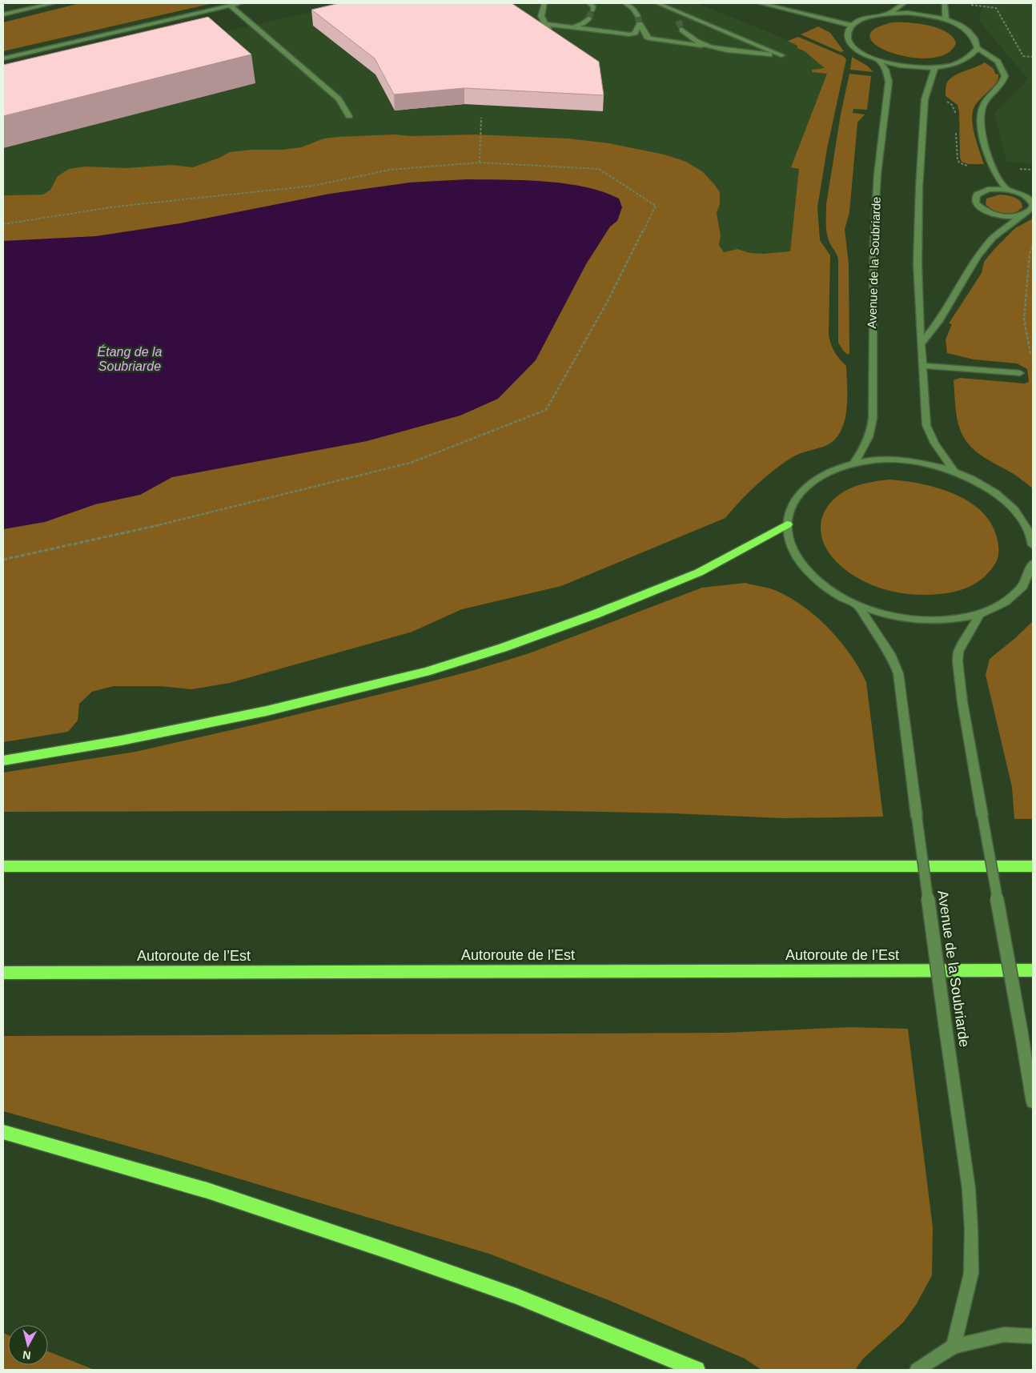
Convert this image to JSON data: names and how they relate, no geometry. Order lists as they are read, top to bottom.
{
  "streets": {
    "highway": ["Autoroute de l’Est"],
    "street": ["Avenue de la Soubriarde"]
  },
  "water": ["Étang de la Soubriarde"],
  "north": "bottom"
}
